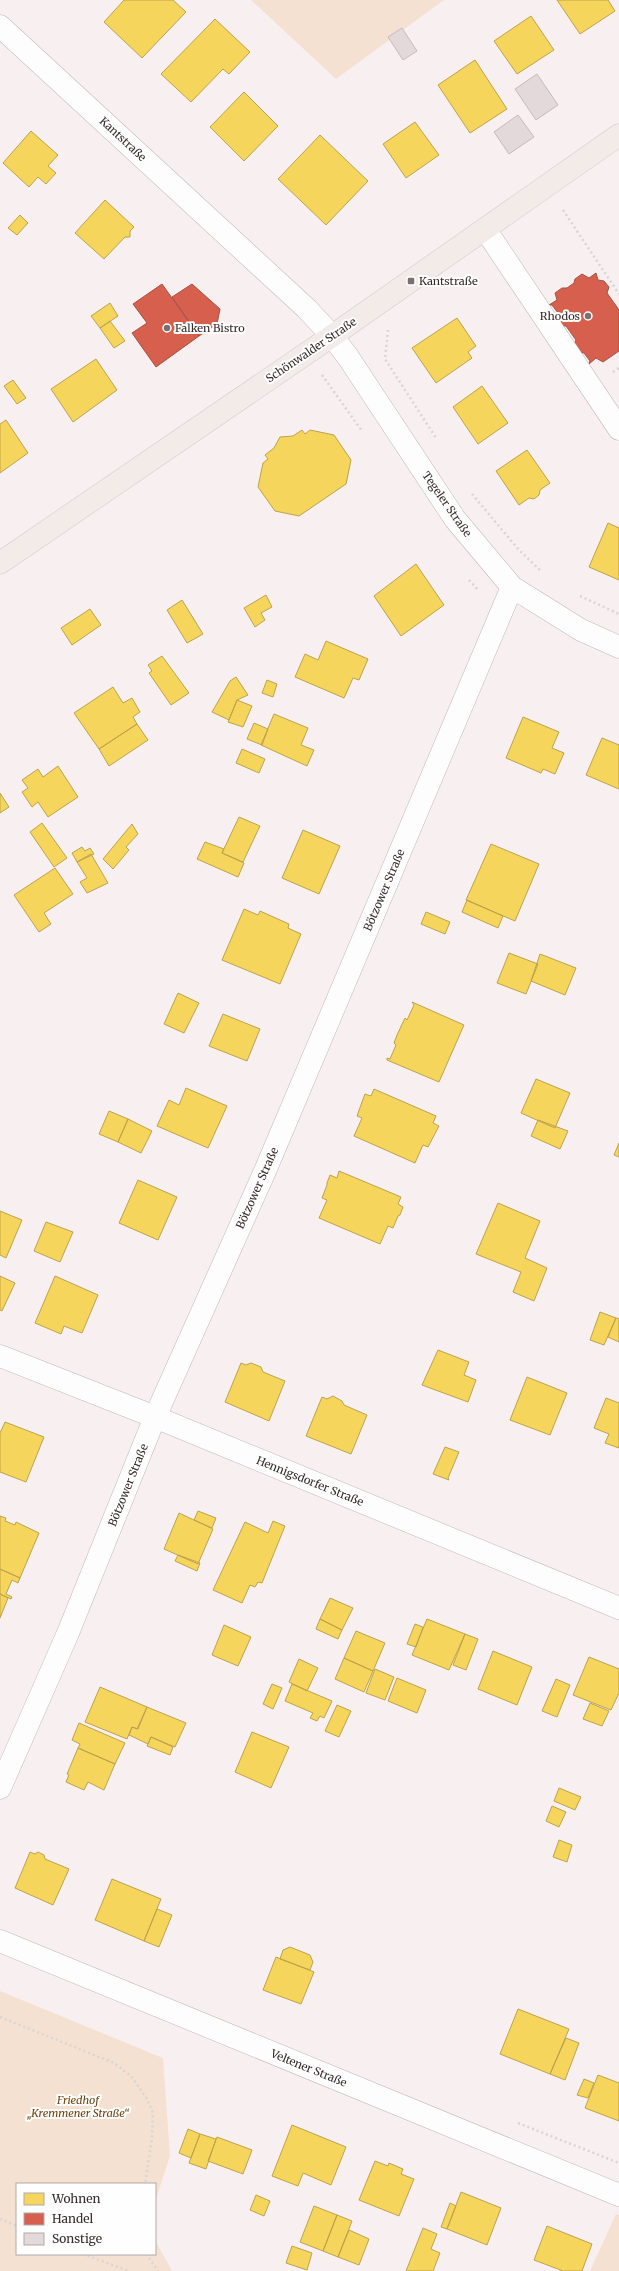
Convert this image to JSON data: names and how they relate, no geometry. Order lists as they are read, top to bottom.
{
  "streets": {
    "main road": ["Schönwalder Straße"],
    "street": [
      "Kantstraße",
      "Tegeler Straße",
      "Bötzower Straße",
      "Hennigsdorfer Straße",
      "Veltener Straße"
    ]
  },
  "crossings": [
    ["Kantstraße", "Schönwalder Straße"],
    ["Kantstraße", "Tegeler Straße"],
    ["Schönwalder Straße", "Tegeler Straße"],
    ["Tegeler Straße", "Bötzower Straße"],
    ["Bötzower Straße", "Hennigsdorfer Straße"]
  ],
  "parks": ["Friedhof „Kremmener Straße“"],
  "places": {
    "transit": ["Kantstraße"],
    "other": ["Rhodos", "Falken Bistro"]
  },
  "legend": ["Wohnen", "Handel", "Sonstige"]
}
